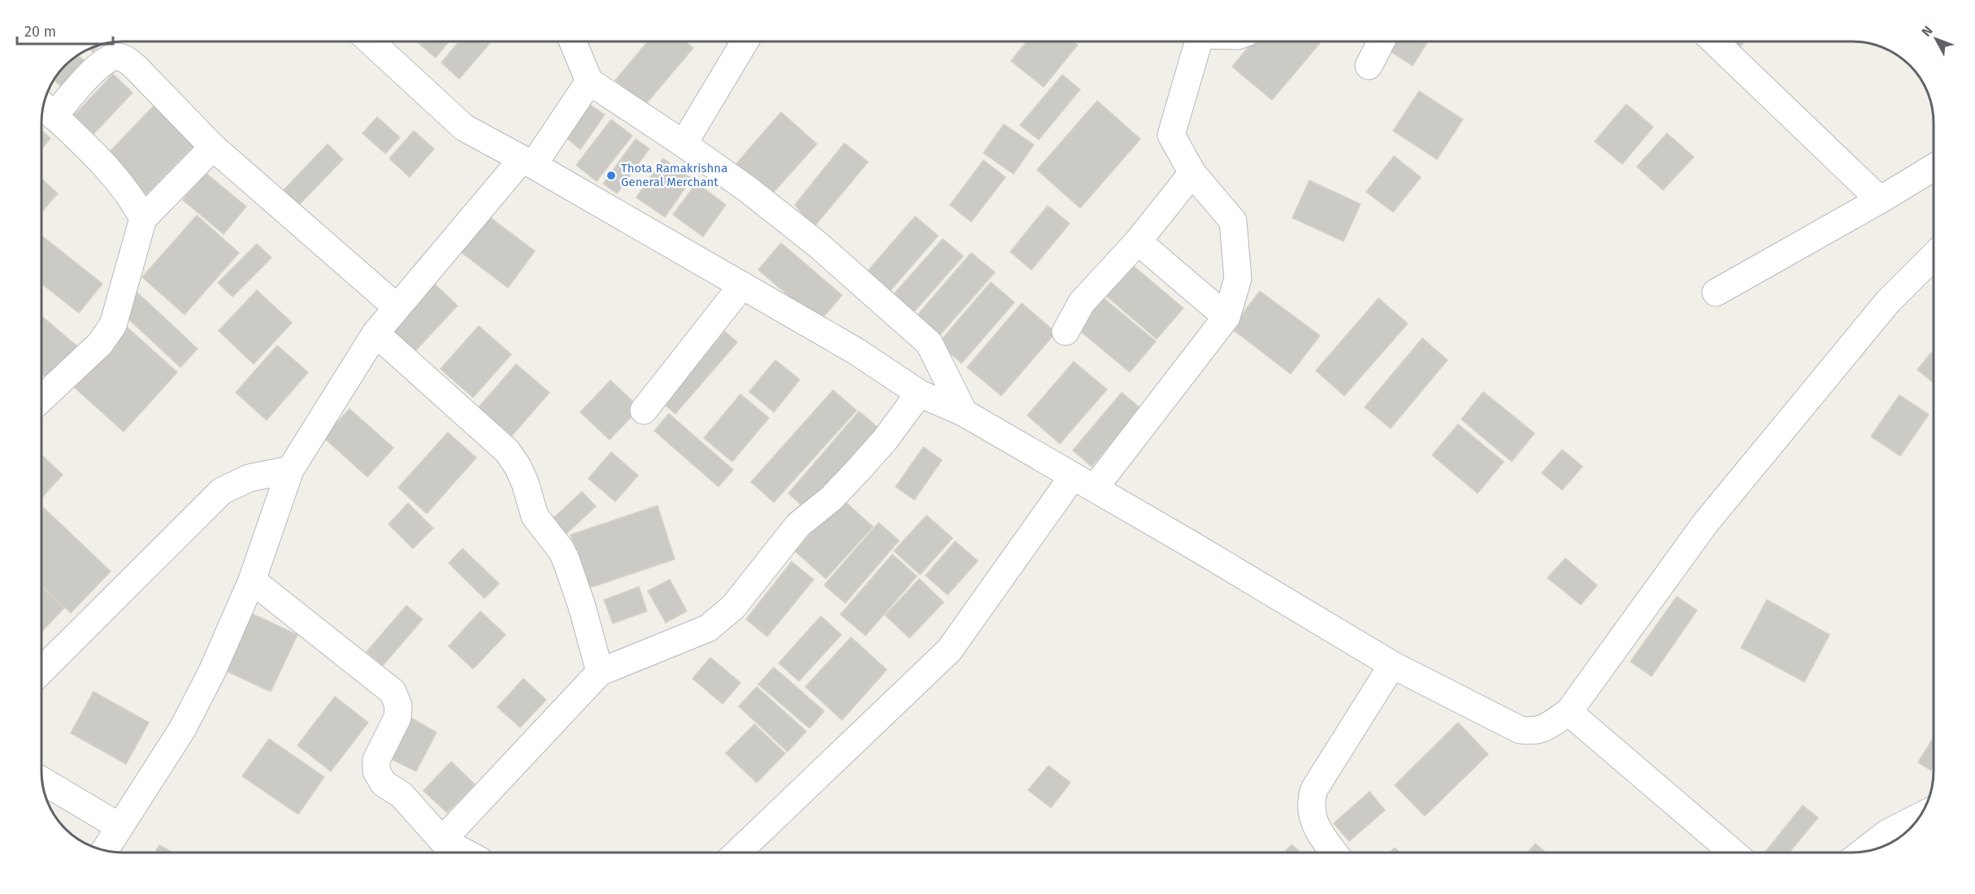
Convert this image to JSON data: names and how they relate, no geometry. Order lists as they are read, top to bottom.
{
  "places": ["Thota Ramakrishna General Merchant"],
  "scale_bar": "20 m",
  "north": "top left"
}
